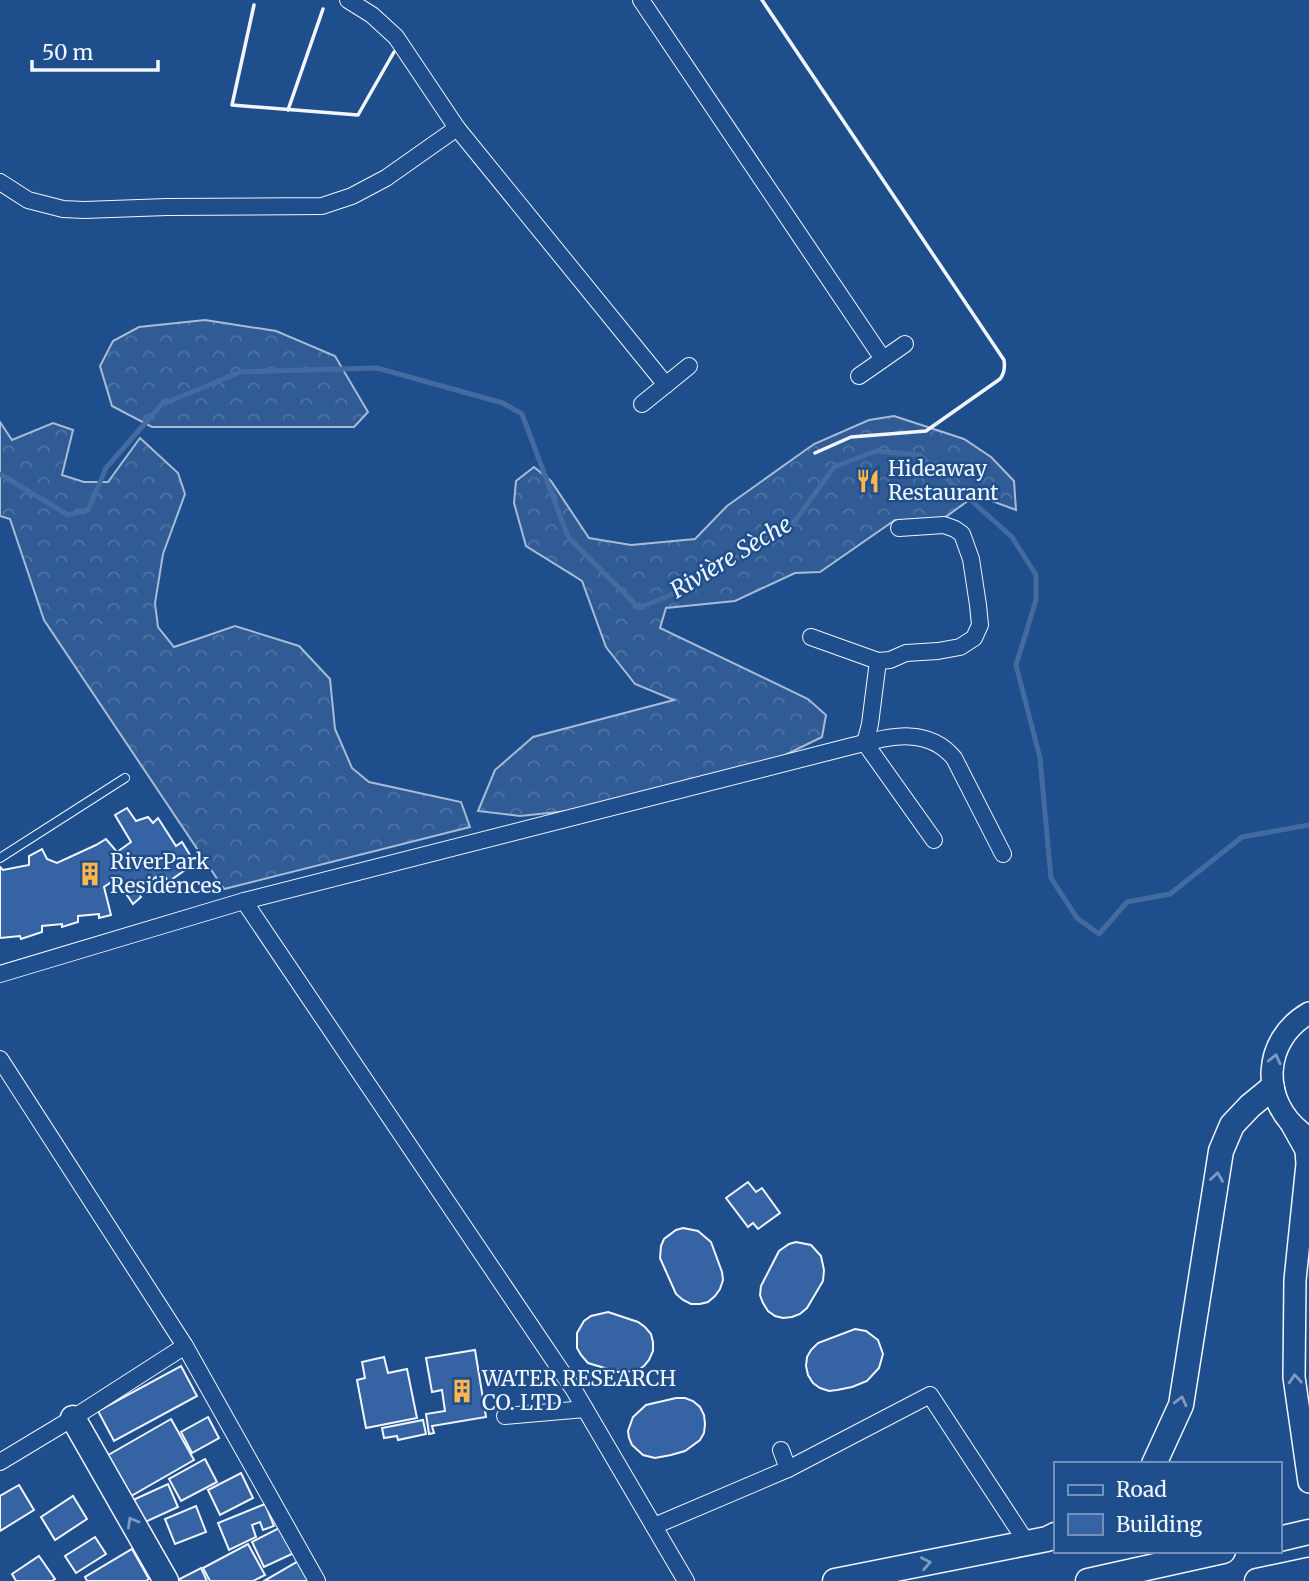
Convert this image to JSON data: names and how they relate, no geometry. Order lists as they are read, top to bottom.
{
  "water": ["Rivière Sèche"],
  "places": {
    "restaurant": ["Hideaway Restaurant"],
    "building": ["RiverPark Residences", "WATER RESEARCH CO. LTD"]
  },
  "legend": ["Road", "Building"],
  "scale_bar": "50 m"
}
